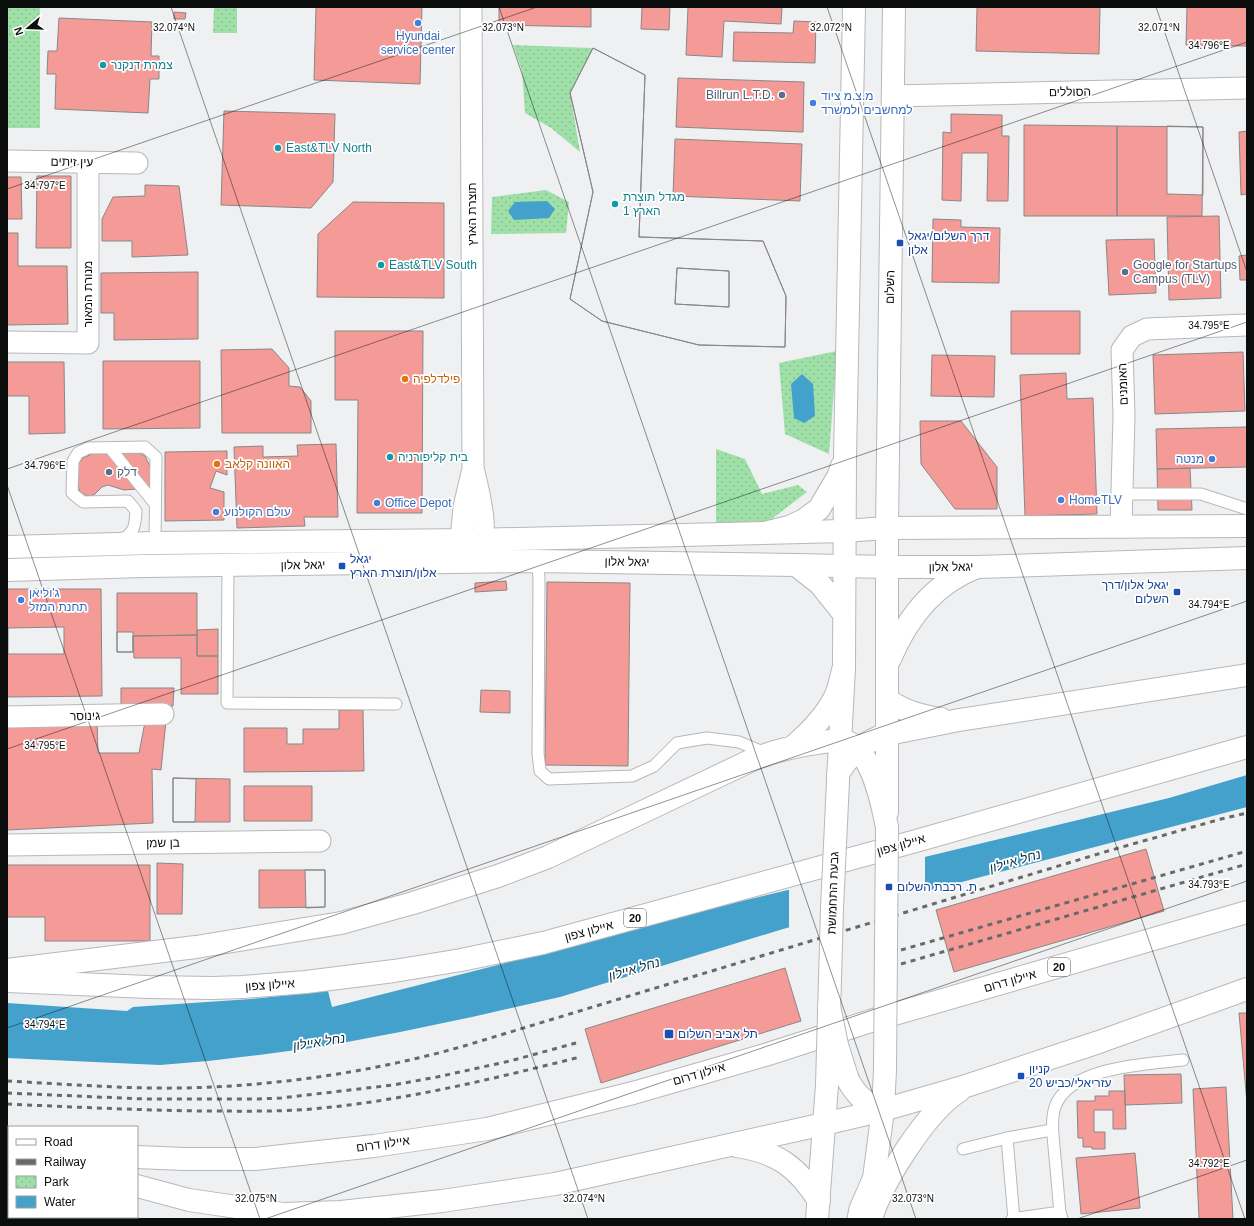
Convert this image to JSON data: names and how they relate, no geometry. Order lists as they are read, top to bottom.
{
  "streets": {
    "main road": [
      "השלום",
      "יגאל אלון",
      "איילון צפון",
      "גבעת התחמושת",
      "20",
      "איילון דרום"
    ],
    "street": [
      "הסוללים",
      "עין זיתים",
      "תוצרת הארץ",
      "מנורת המאור",
      "האומנים",
      "גינוסר",
      "בן שמן"
    ]
  },
  "crossings": [
    ["הסוללים", "השלום"],
    ["עין זיתים", "מנורת המאור"],
    ["תוצרת הארץ", "יגאל אלון"],
    ["השלום", "יגאל אלון"],
    ["האומנים", "יגאל אלון"],
    ["יגאל אלון", "גבעת התחמושת"]
  ],
  "water": ["נחל איילון"],
  "places": {
    "other": [
      "Hyundai service center",
      "צמרת דנקנר",
      "Billrun L.T.D.",
      "מ.צ.מ ציוד למחשבים ולמשרד",
      "East&TLV North",
      "מגדל תוצרת הארץ 1",
      "East&TLV South",
      "Google for Startups Campus (TLV)",
      "פילדלפיה",
      "בית קליפורניה",
      "מנטה",
      "האוונה קלאב",
      "דלק",
      "HomeTLV",
      "Office Depot",
      "עולם הקולנוע",
      "ג'וליאן תחנת המזל"
    ],
    "transit": [
      "דרך השלום/יגאל אלון",
      "יגאל אלון/תוצרת הארץ",
      "יגאל אלון/דרך השלום",
      "ת. רכבת השלום",
      "תל אביב השלום",
      "קניון עזריאלי/כביש 20"
    ]
  },
  "legend": [
    "Road",
    "Railway",
    "Park",
    "Water"
  ],
  "north": "left",
  "coordinates": [
    "32.071°N",
    "32.074°N",
    "32.073°N",
    "32.072°N",
    "34.796°E",
    "34.797°E",
    "34.795°E",
    "34.794°E",
    "34.793°E",
    "34.792°E",
    "32.075°N"
  ]
}
